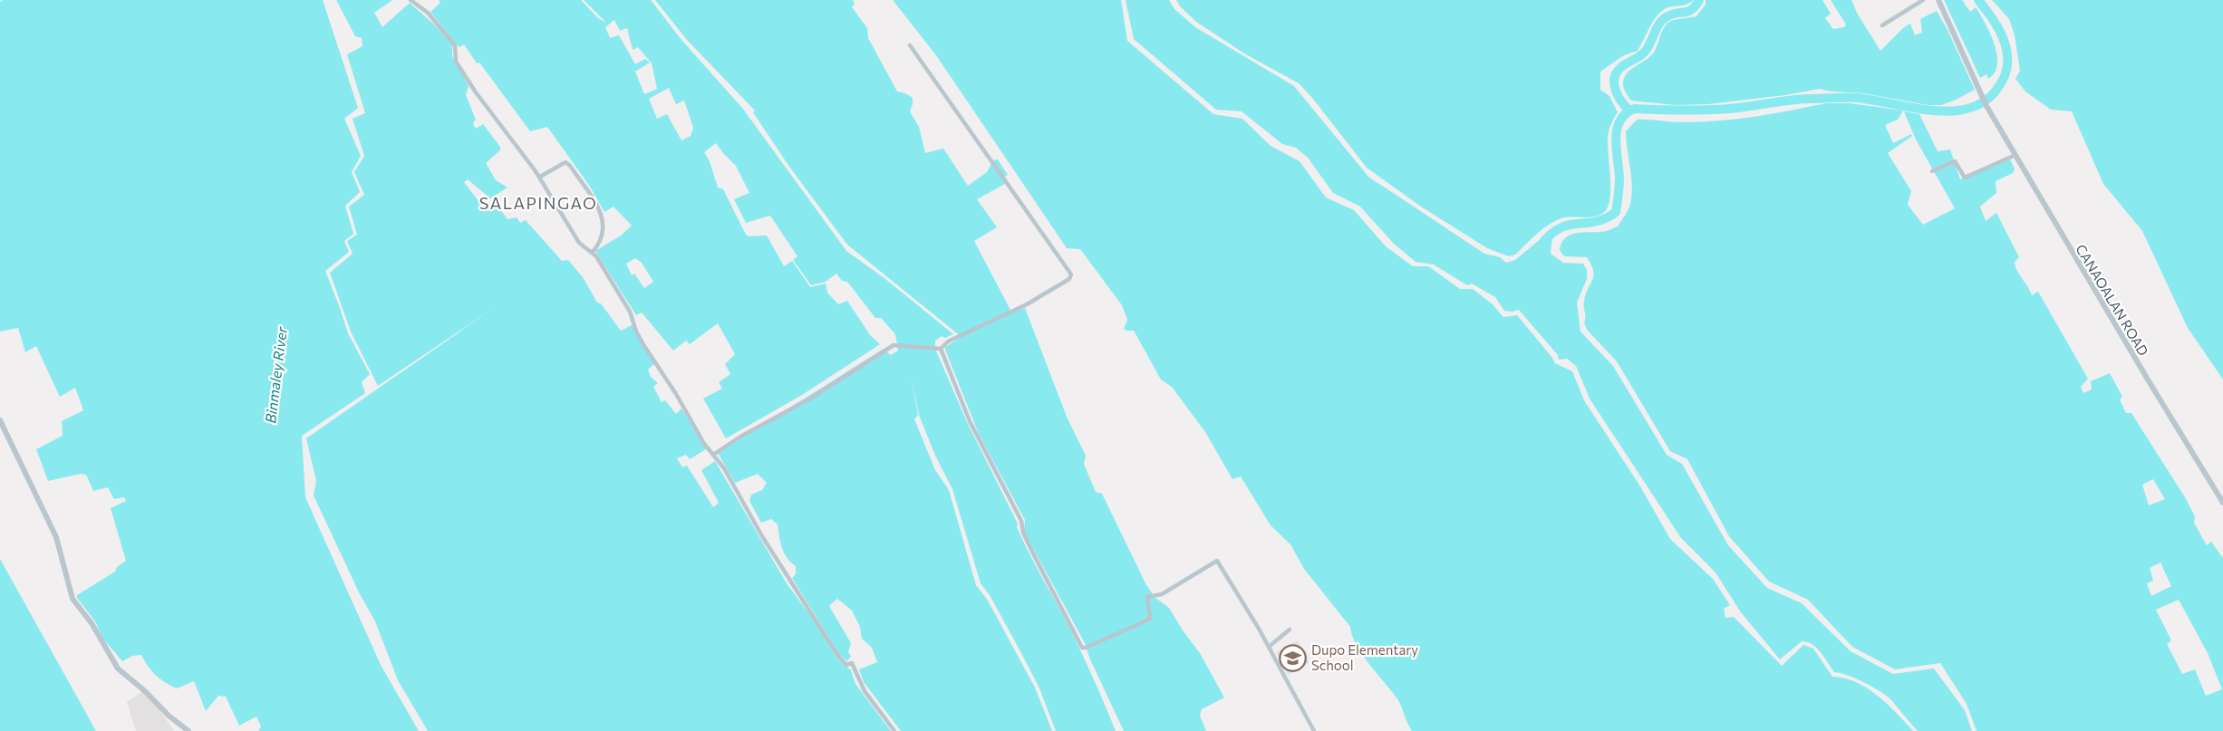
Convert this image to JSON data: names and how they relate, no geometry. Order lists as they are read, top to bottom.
{
  "streets": {
    "street": ["CANAOALAN ROAD"]
  },
  "districts": ["SALAPINGAO"],
  "water": ["Binmaley River"],
  "places": {
    "school or university": ["Dupo Elementary School"]
  }
}
